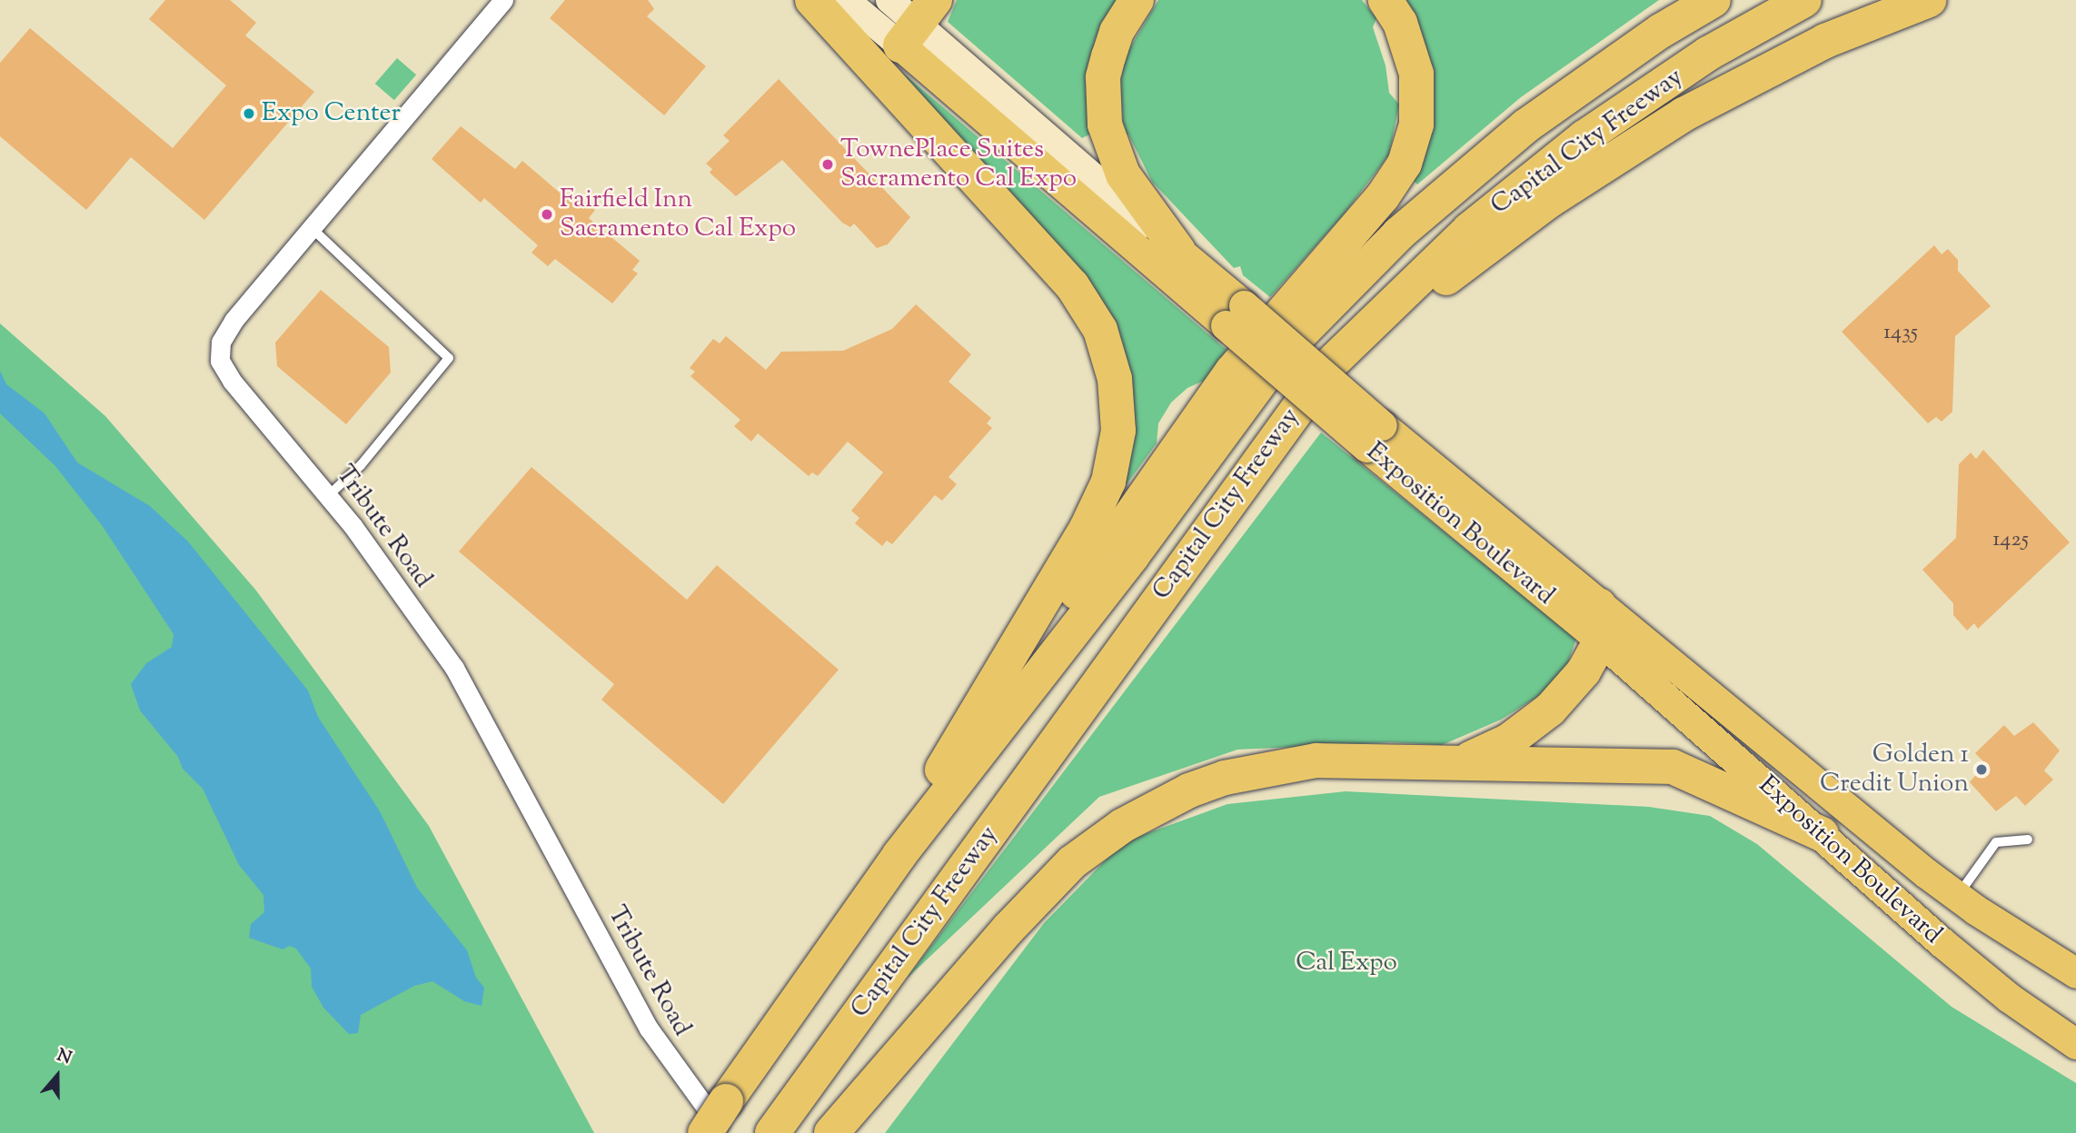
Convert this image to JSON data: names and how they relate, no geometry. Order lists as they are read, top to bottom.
{
  "streets": {
    "highway": ["Capital City Freeway"],
    "main road": ["Exposition Boulevard"],
    "street": ["Tribute Road"]
  },
  "crossings": [
    ["Capital City Freeway", "Tribute Road"]
  ],
  "parks": ["Cal Expo"],
  "places": [
    "Expo Center",
    "TownePlace Suites Sacramento Cal Expo",
    "Fairfield Inn Sacramento Cal Expo",
    "Golden 1 Credit Union"
  ],
  "house_numbers": ["1435", "1425"],
  "north": "top"
}
